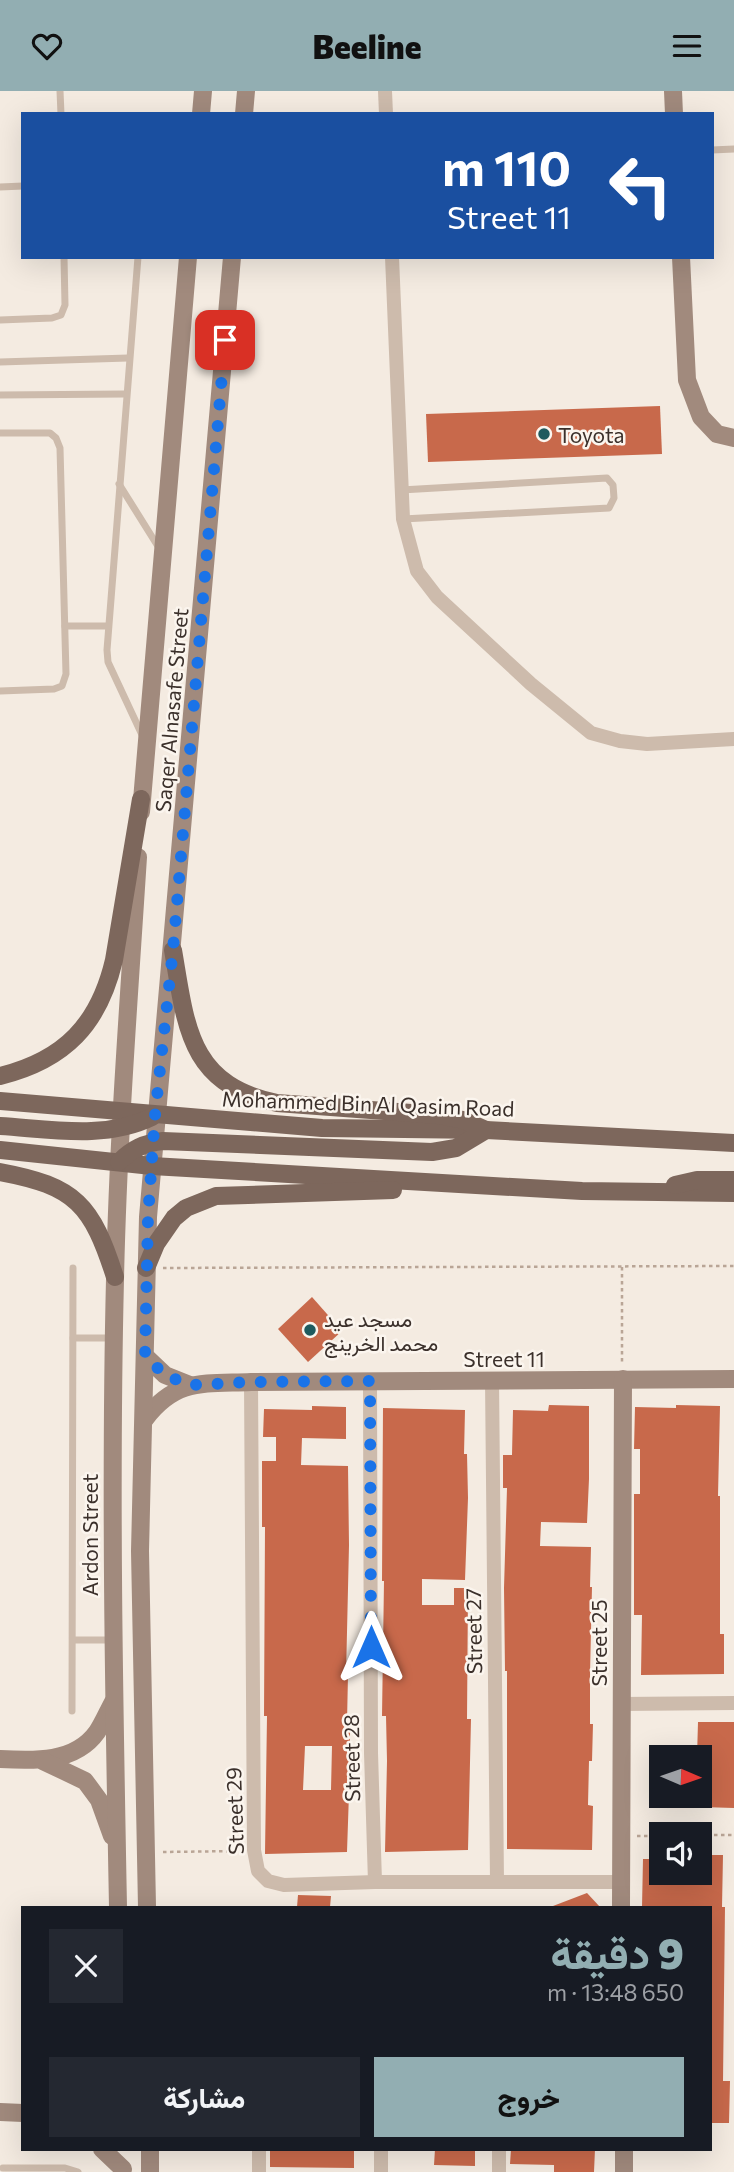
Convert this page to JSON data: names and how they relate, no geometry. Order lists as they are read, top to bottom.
{
  "streets": {
    "main road": [
      "Saqer Alnasafe Street",
      "Mohammed Bin Al Qasim Road",
      "Street 11",
      "Ardon Street",
      "Street 25"
    ],
    "street": ["Street 27", "Street 28", "Street 29"]
  },
  "crossings": [
    ["Saqer Alnasafe Street", "Mohammed Bin Al Qasim Road"],
    ["Saqer Alnasafe Street", "Ardon Street"],
    ["Street 11", "Street 27"],
    ["Street 11", "Street 25"],
    ["Street 11", "Street 28"],
    ["Street 11", "Street 29"],
    ["Street 27", "Street 29"],
    ["Street 25", "Street 29"],
    ["Street 28", "Street 29"]
  ],
  "places": ["Toyota", "مسجد عيد محمد الخرينج"],
  "north": "right",
  "page": {
    "header": "Beeline",
    "turn": ["110 m", "Street 11"],
    "heading": ["9 دقيقة", "650 m · 13:48"],
    "buttons": ["خروج", "مشاركة"]
  }
}
